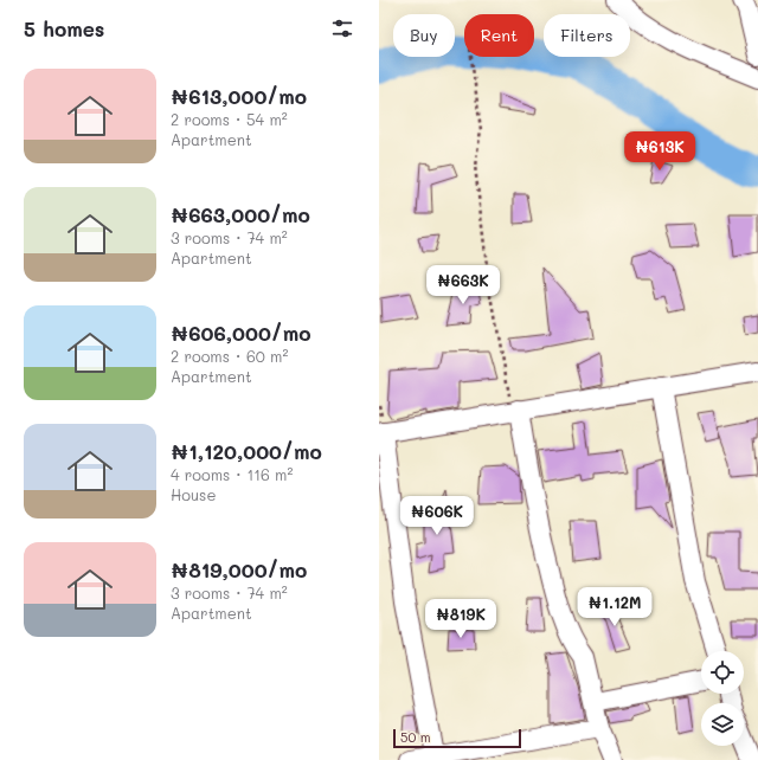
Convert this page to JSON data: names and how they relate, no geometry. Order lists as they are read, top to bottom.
{
  "scale_bar": "50 m",
  "page": {
    "heading": "5 homes",
    "chip": ["Buy", "Rent", "Filters"],
    "list": [
      {
        "name": "₦613,000/mo",
        "note": "2 rooms · 54 m² · Apartment"
      },
      {
        "name": "₦663,000/mo",
        "note": "3 rooms · 74 m² · Apartment"
      },
      {
        "name": "₦606,000/mo",
        "note": "2 rooms · 60 m² · Apartment"
      },
      {
        "name": "₦1,120,000/mo",
        "note": "4 rooms · 116 m² · House"
      },
      {
        "name": "₦819,000/mo",
        "note": "3 rooms · 74 m² · Apartment"
      }
    ],
    "price": [
      "₦613K",
      "₦663K",
      "₦606K",
      "₦1.12M",
      "₦819K"
    ],
    "scale": "50 m"
  }
}
